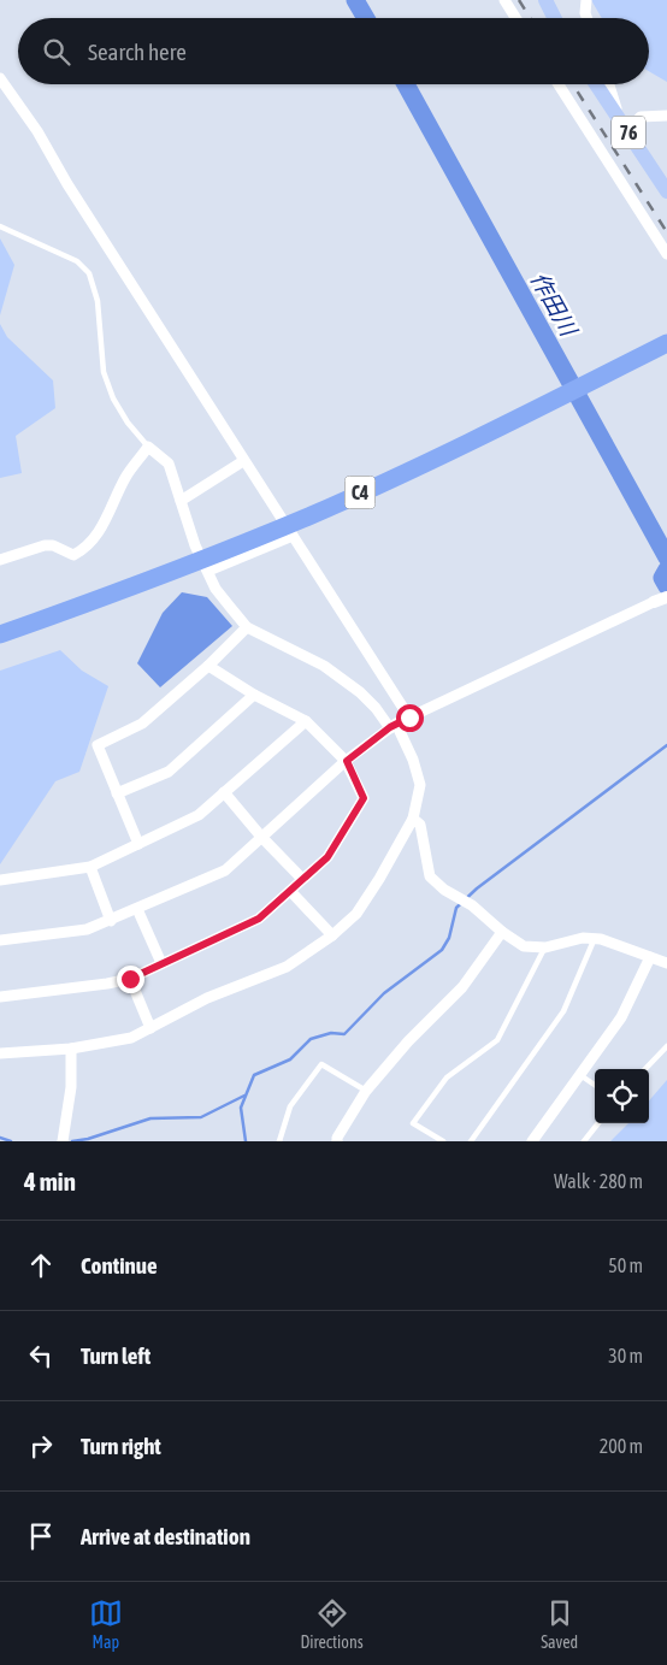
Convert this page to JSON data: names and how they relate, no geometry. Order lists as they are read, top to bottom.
{
  "streets": {
    "highway": ["C4"],
    "main road": ["76"]
  },
  "water": ["作田川"],
  "page": {
    "search": "Search here",
    "heading": ["4 min", "Walk · 280 m"],
    "list": [
      ["Continue", "50 m"],
      ["Turn left", "30 m"],
      ["Turn right", "200 m"],
      "Arrive at destination"
    ],
    "nav": ["Map", "Directions", "Saved"]
  }
}
